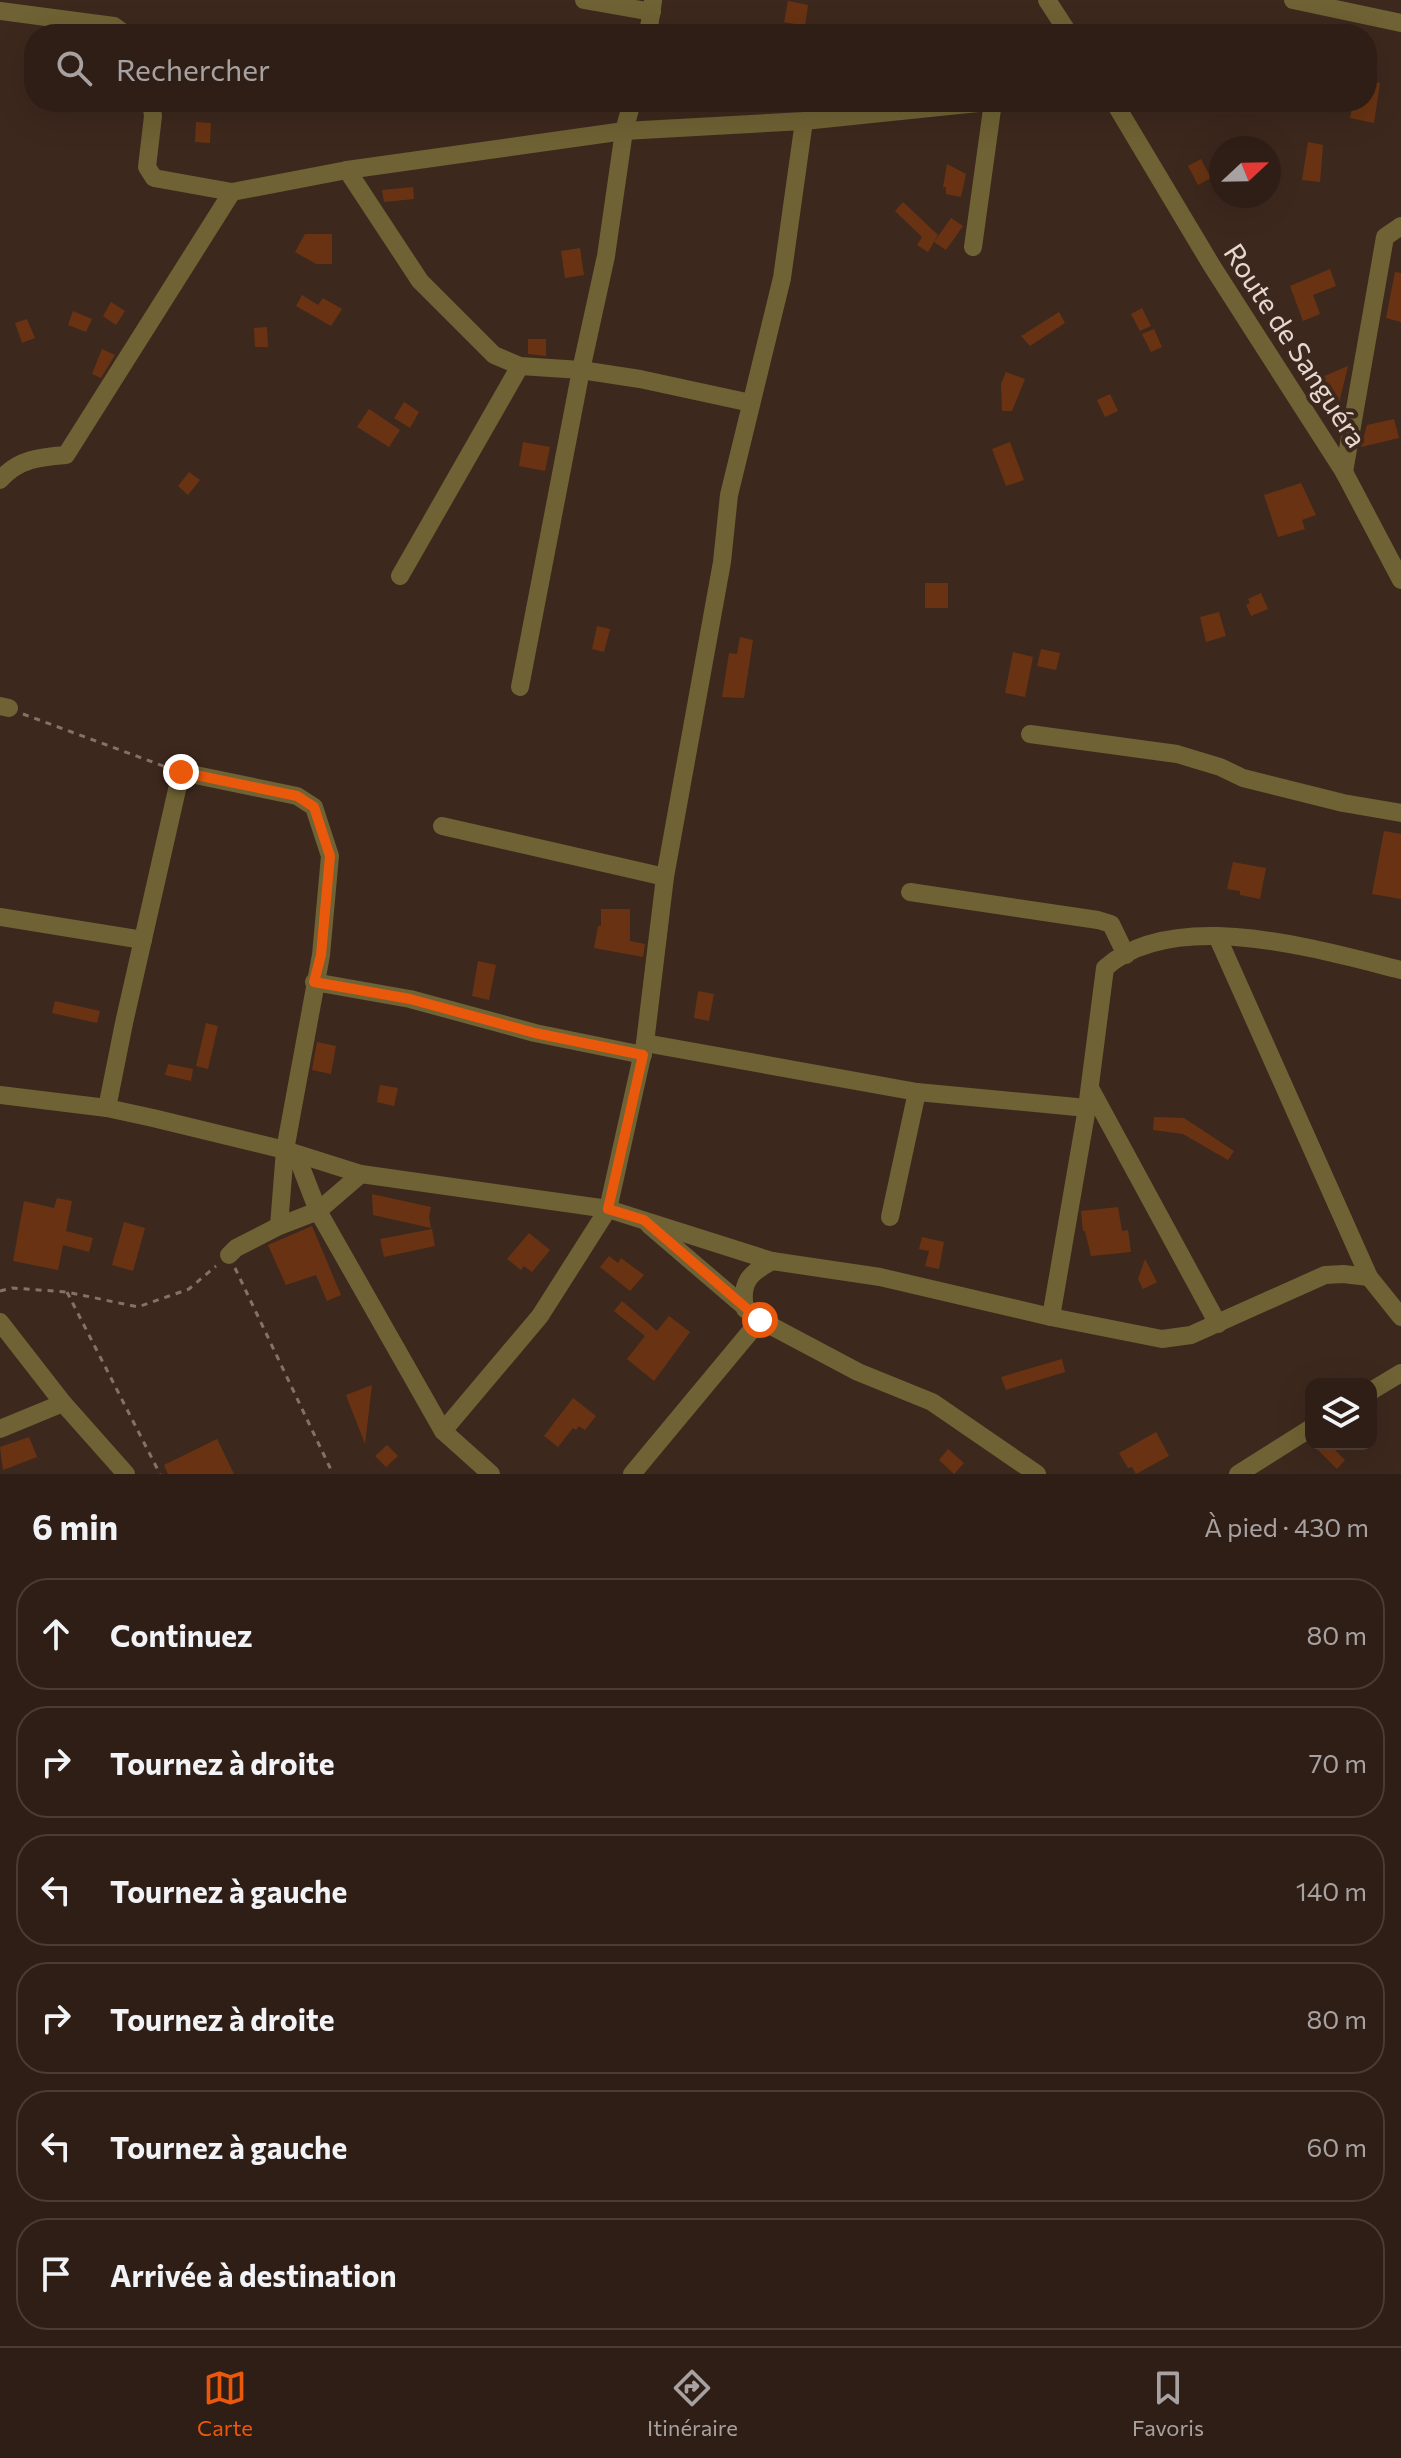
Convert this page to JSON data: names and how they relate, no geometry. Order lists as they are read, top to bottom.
{
  "streets": {
    "street": ["Route de Sanguéra"]
  },
  "north": "right",
  "page": {
    "search": "Rechercher",
    "heading": ["6 min", "À pied · 430 m"],
    "list": [
      ["Continuez", "80 m"],
      ["Tournez à droite", "70 m"],
      ["Tournez à gauche", "140 m"],
      ["Tournez à droite", "80 m"],
      ["Tournez à gauche", "60 m"],
      "Arrivée à destination"
    ],
    "nav": ["Carte", "Itinéraire", "Favoris"]
  }
}
